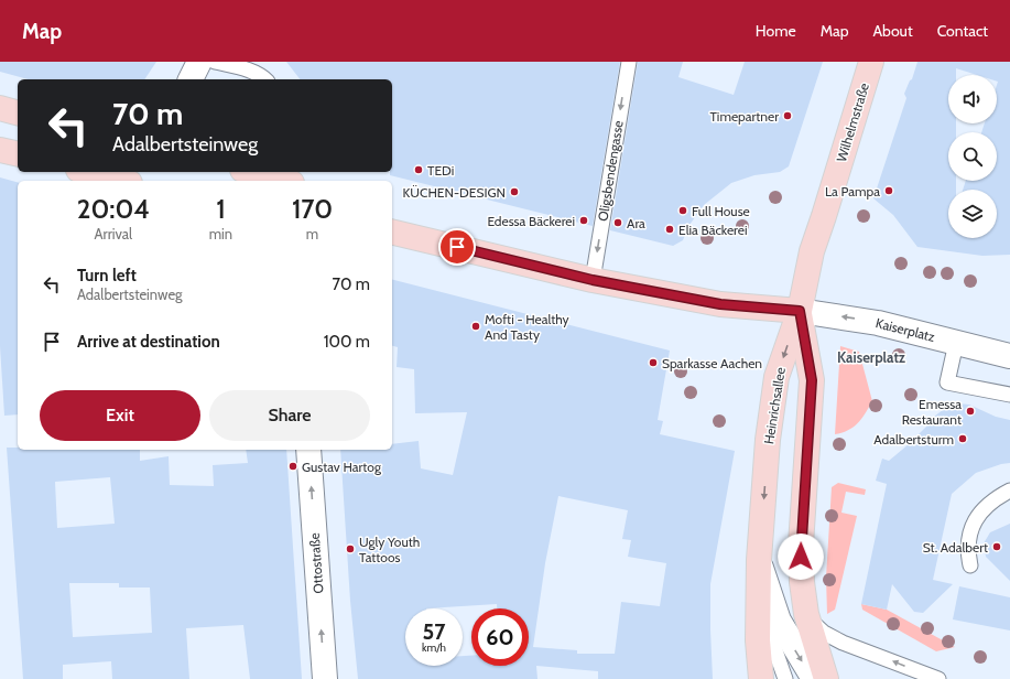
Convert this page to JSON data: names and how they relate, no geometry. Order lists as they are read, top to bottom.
{
  "streets": {
    "main road": ["Wilhelmstraße", "Heinrichsallee"],
    "street": ["Kaiserplatz", "Ottostraße"],
    "lane": ["Oligsbendengasse"]
  },
  "crossings": [
    ["Wilhelmstraße", "Kaiserplatz"],
    ["Wilhelmstraße", "Heinrichsallee"],
    ["Kaiserplatz", "Heinrichsallee"]
  ],
  "one_way": ["Oligsbendengasse", "Kaiserplatz", "Ottostraße"],
  "districts": ["Kaiserplatz"],
  "places": [
    "Timepartner",
    "TEDi",
    "La Pampa",
    "KÜCHEN-DESIGN",
    "Full House",
    "Edessa Bäckerei",
    "Ara",
    "Elia Bäckerei",
    "Mofti - Healthy And Tasty",
    "Sparkasse Aachen",
    "Emessa Restaurant",
    "Adalbertsturm",
    "Gustav Hartog",
    "St. Adalbert",
    "Ugly Youth Tattoos"
  ],
  "page": {
    "header": "Map",
    "nav": [
      "Home",
      "Map",
      "About",
      "Contact"
    ],
    "turn": ["70 m", "Adalbertsteinweg"],
    "eta": [
      "20:04",
      "Arrival",
      "1",
      "min",
      "170",
      "m"
    ],
    "list": [
      {
        "name": "Turn left",
        "note": "Adalbertsteinweg",
        "value": "70 m"
      },
      {
        "name": "Arrive at destination",
        "value": "100 m"
      }
    ],
    "buttons": ["Exit", "Share"],
    "speed": "57 km/h",
    "limit": "60"
  }
}
